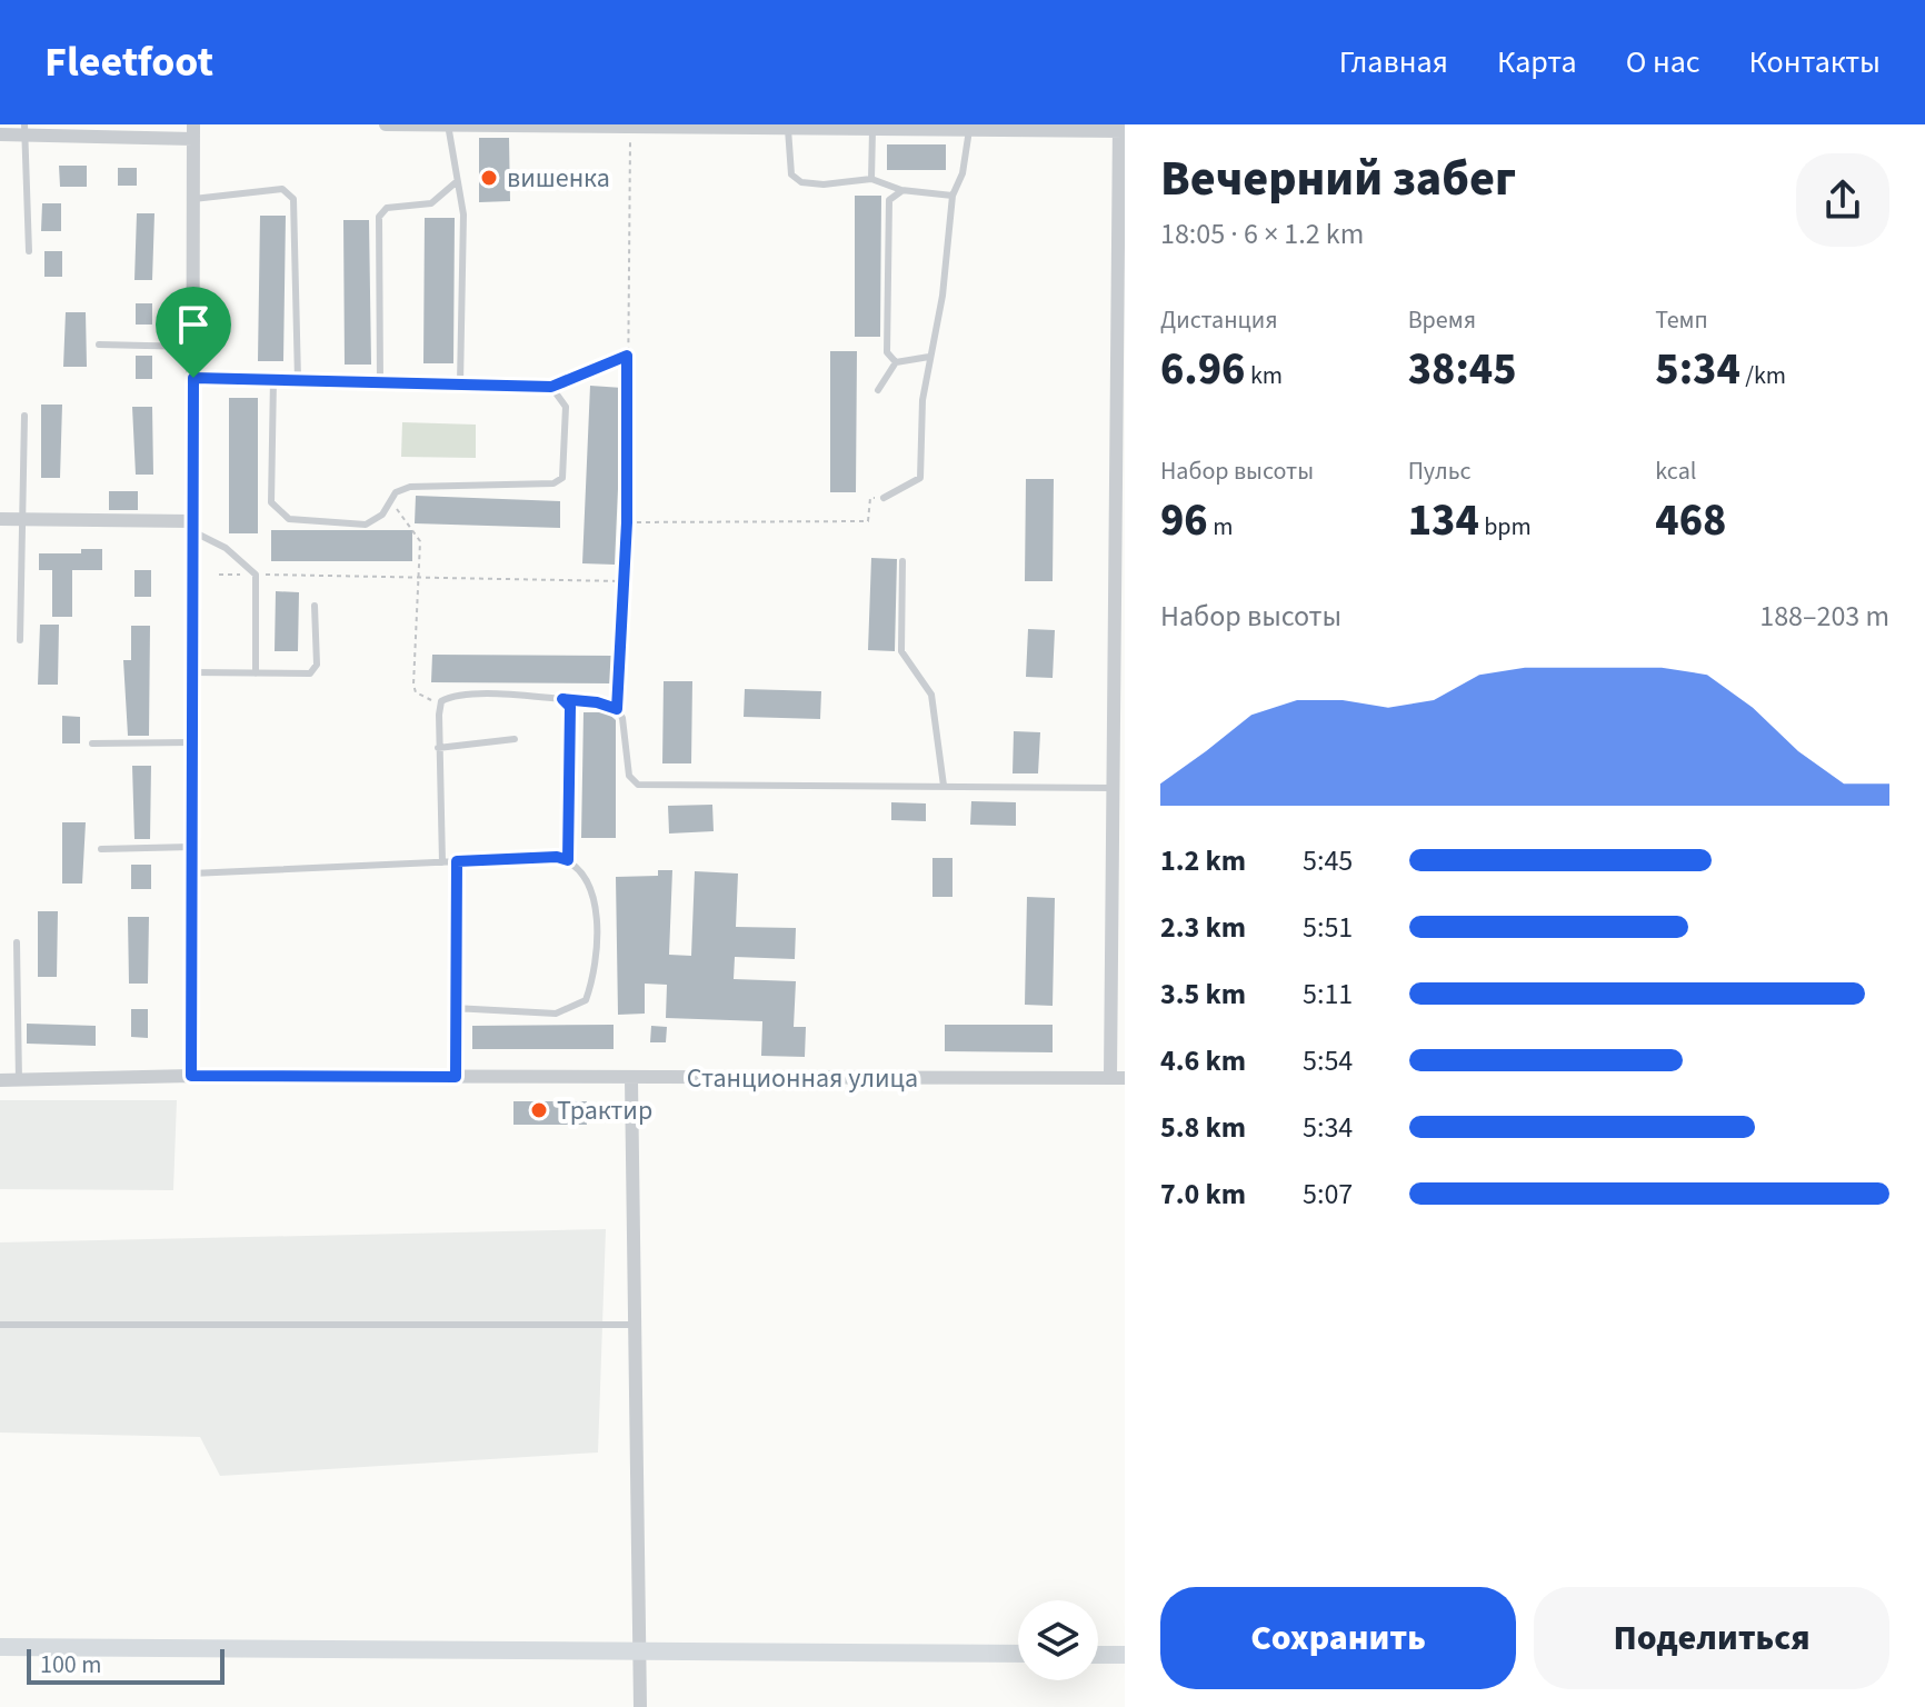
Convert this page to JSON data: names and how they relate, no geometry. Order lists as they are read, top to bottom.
{
  "streets": {
    "street": ["Станционная улица"]
  },
  "places": ["вишенка", "Трактир"],
  "scale_bar": "100 m",
  "page": {
    "header": "Fleetfoot",
    "nav": [
      "Главная",
      "Карта",
      "О нас",
      "Контакты"
    ],
    "heading": ["Вечерний забег", "18:05 · 6 × 1.2 km"],
    "stats": [
      ["Дистанция", "6.96 km"],
      ["Время", "38:45"],
      ["Темп", "5:34 /km"],
      ["Набор высоты", "96 m"],
      ["Пульс", "134 bpm"],
      ["kcal", "468"]
    ],
    "chart": ["Набор высоты", "188–203 m"],
    "list": [
      {
        "name": "1.2 km",
        "note": "5:45"
      },
      {
        "name": "2.3 km",
        "note": "5:51"
      },
      {
        "name": "3.5 km",
        "note": "5:11"
      },
      {
        "name": "4.6 km",
        "note": "5:54"
      },
      {
        "name": "5.8 km",
        "note": "5:34"
      },
      {
        "name": "7.0 km",
        "note": "5:07"
      }
    ],
    "buttons": ["Сохранить", "Поделиться"],
    "scale": "100 m"
  }
}
